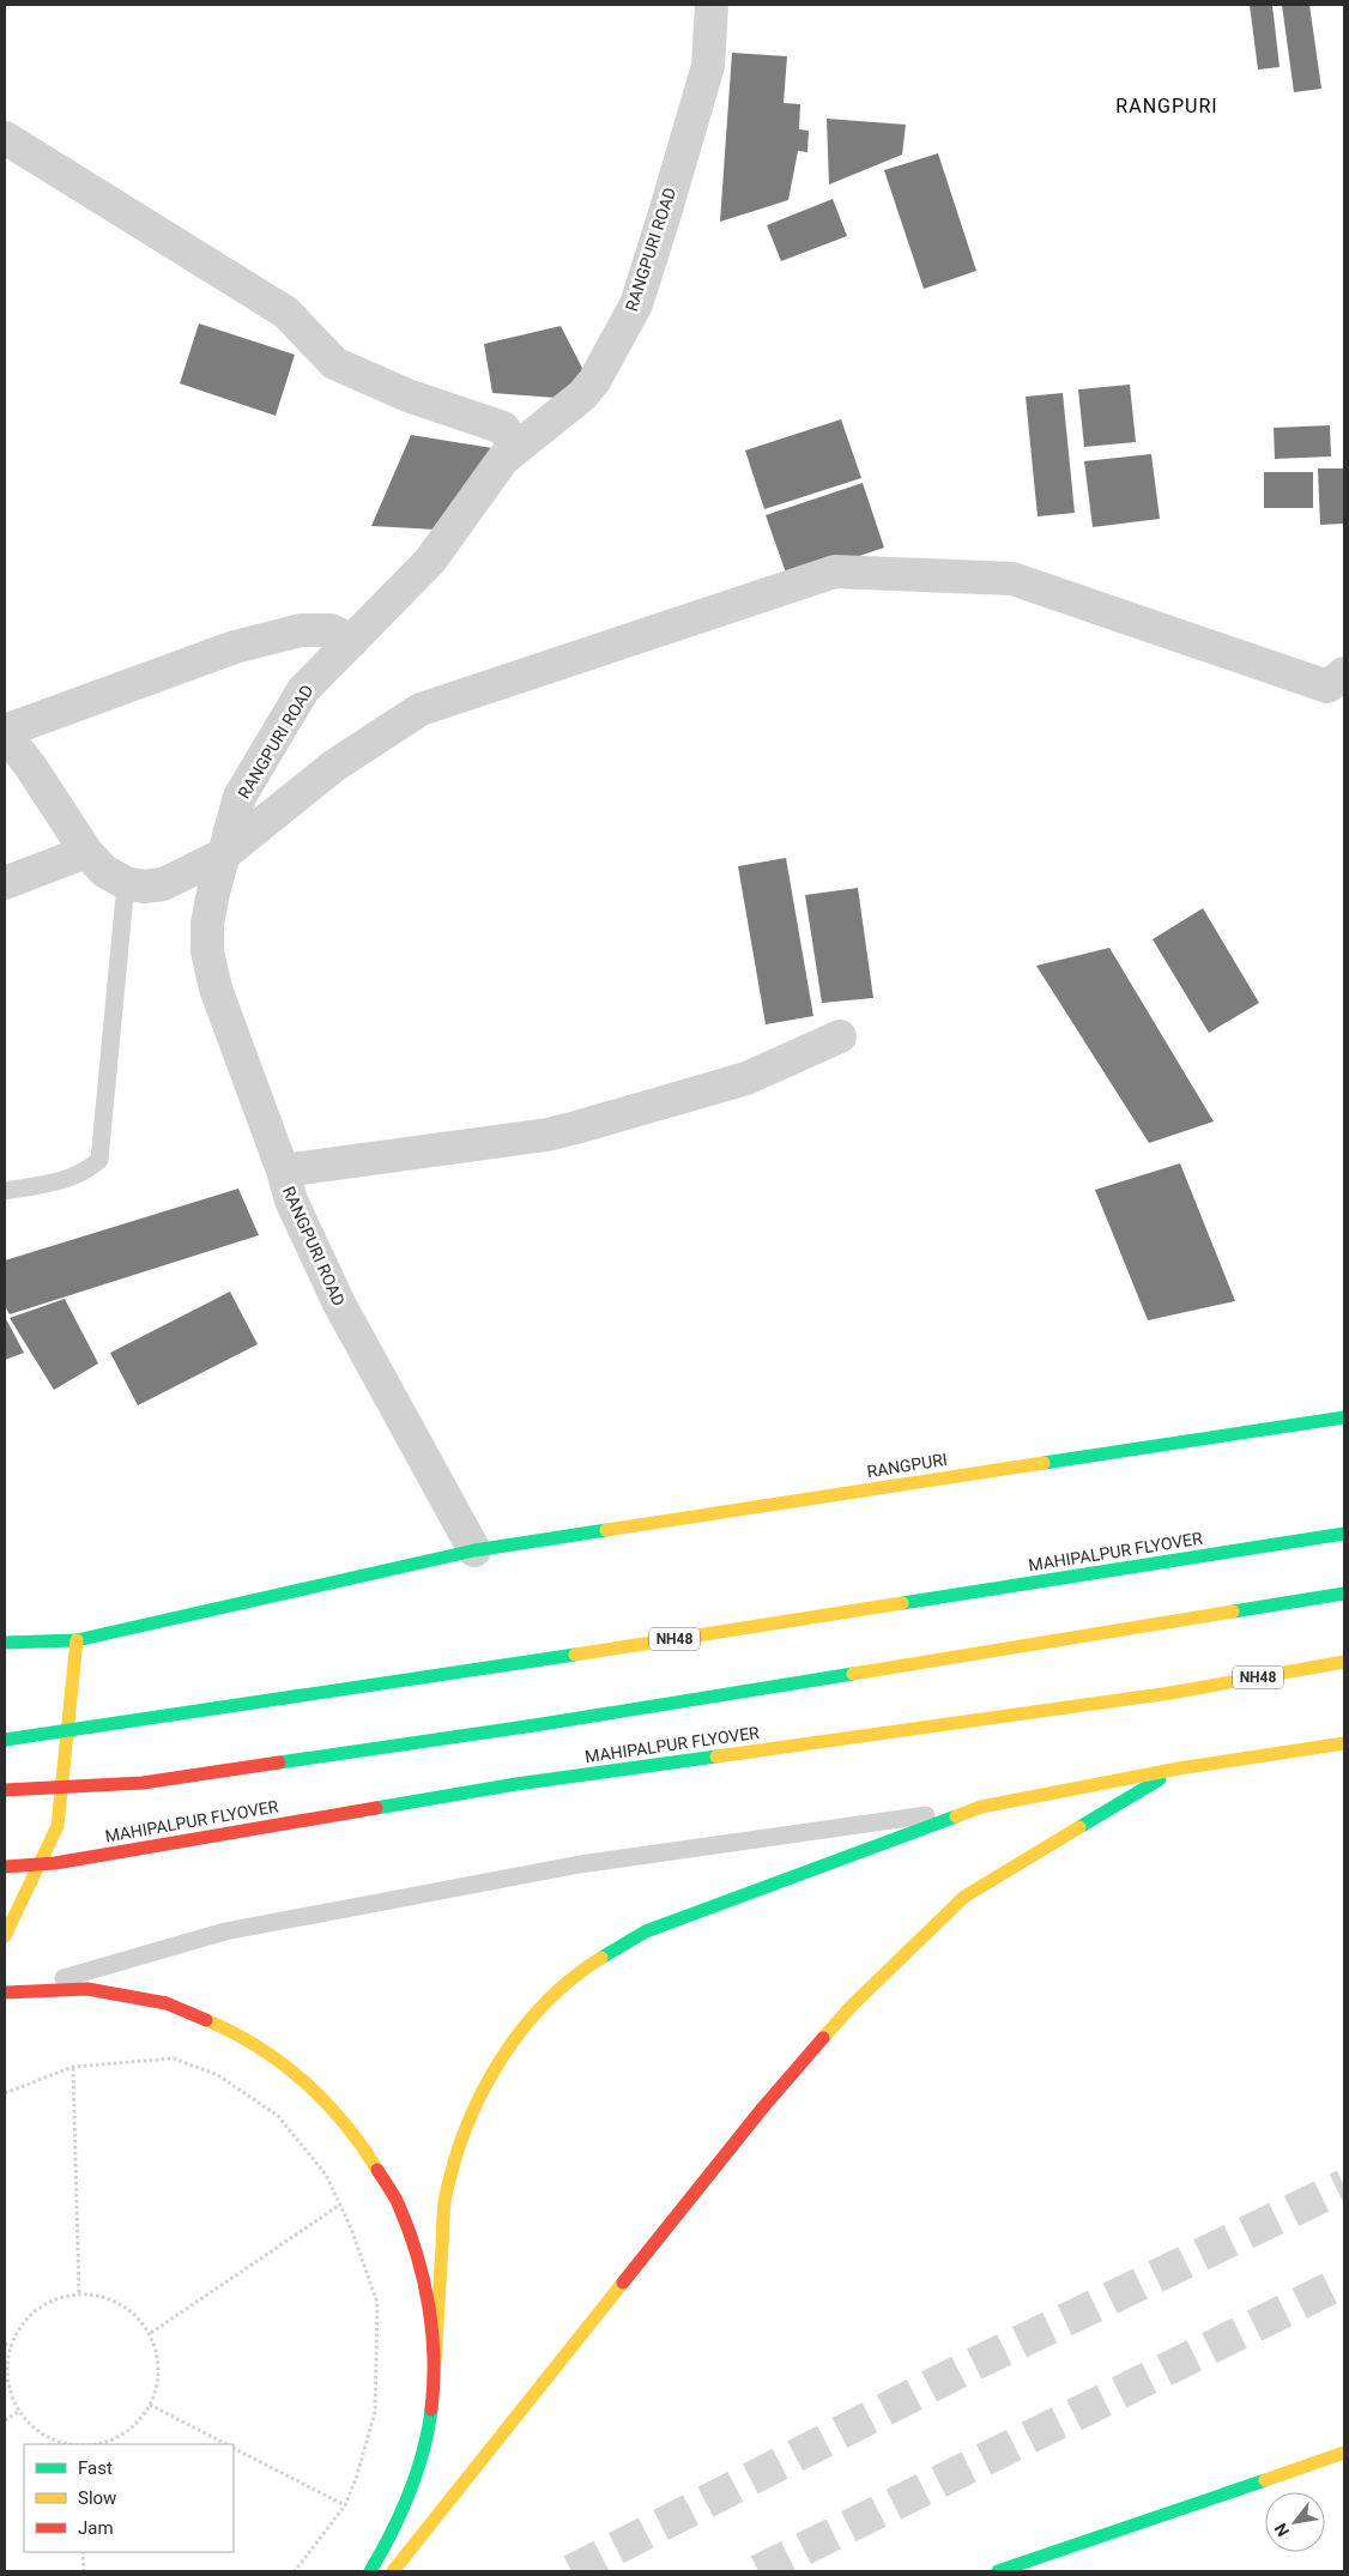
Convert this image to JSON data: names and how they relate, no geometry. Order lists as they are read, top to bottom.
{
  "streets": {
    "main road": ["RANGPURI", "MAHIPALPUR FLYOVER", "NH48"],
    "street": ["RANGPURI ROAD"]
  },
  "crossings": [
    ["RANGPURI ROAD", "RANGPURI"]
  ],
  "districts": ["RANGPURI"],
  "legend": ["Fast", "Slow", "Jam"],
  "north": "bottom left"
}
